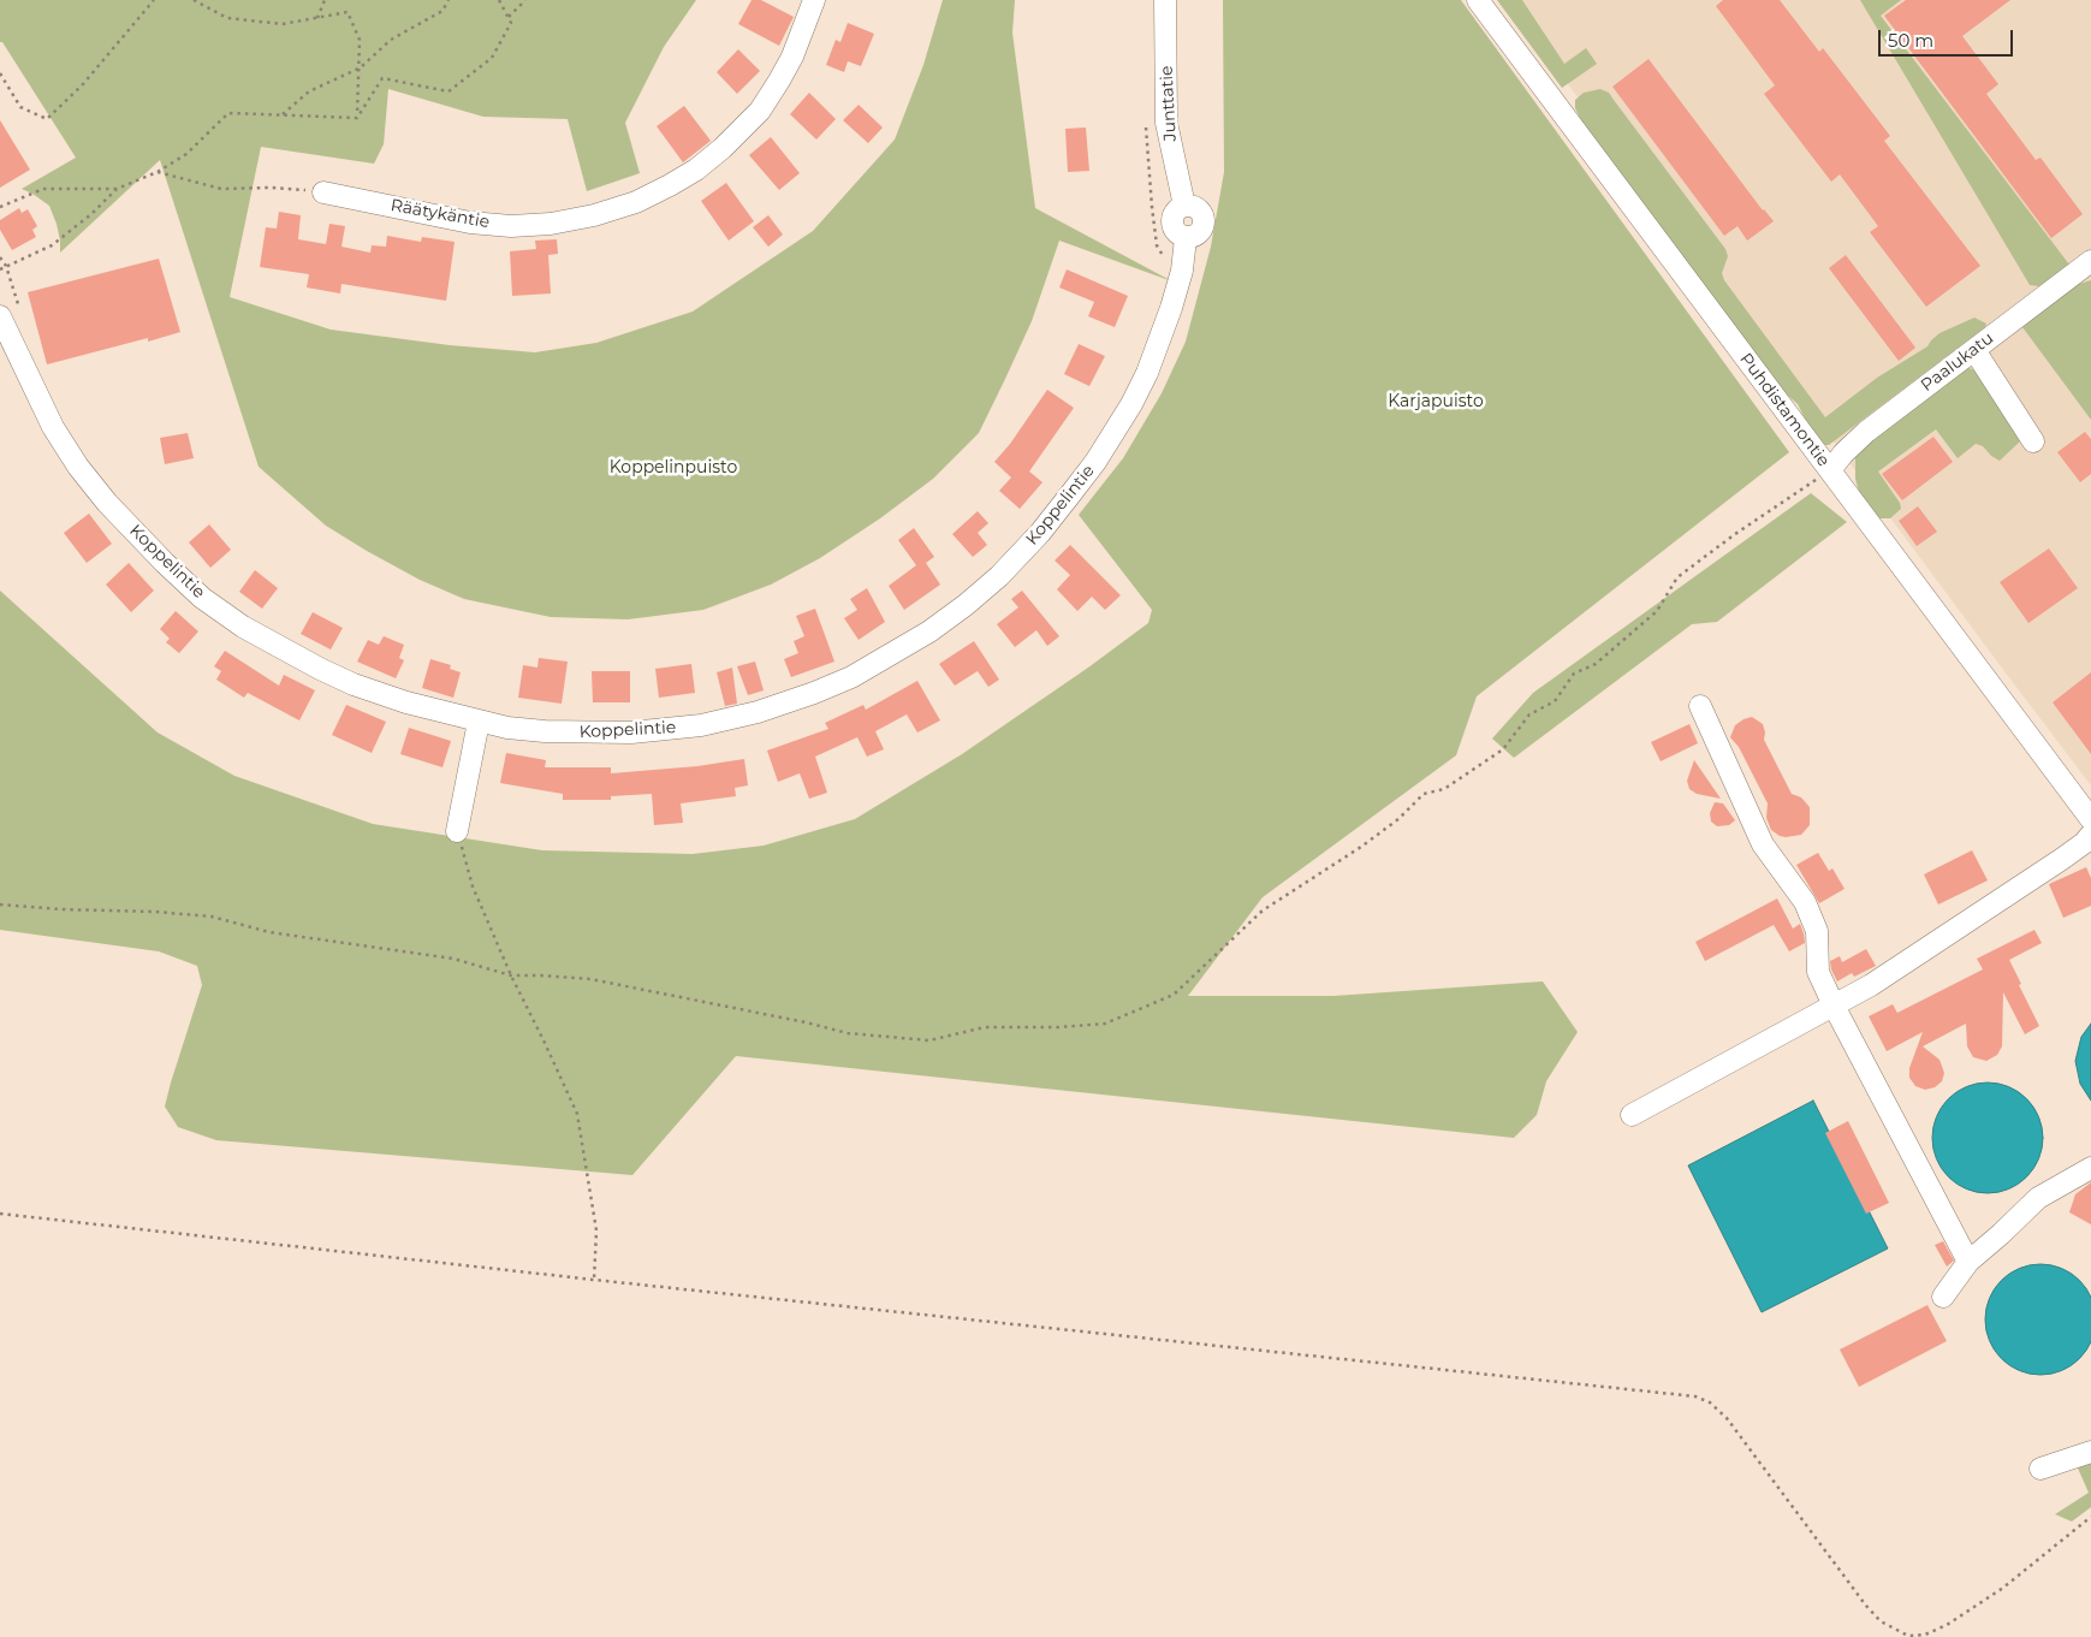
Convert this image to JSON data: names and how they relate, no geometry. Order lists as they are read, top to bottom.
{
  "streets": {
    "street": [
      "Junttatie",
      "Räätykäntie",
      "Paalukatu",
      "Puhdistamontie",
      "Koppelintie"
    ]
  },
  "crossings": [
    ["Junttatie", "Koppelintie"],
    ["Paalukatu", "Puhdistamontie"]
  ],
  "parks": ["Karjapuisto", "Koppelinpuisto"],
  "scale_bar": "50 m"
}
